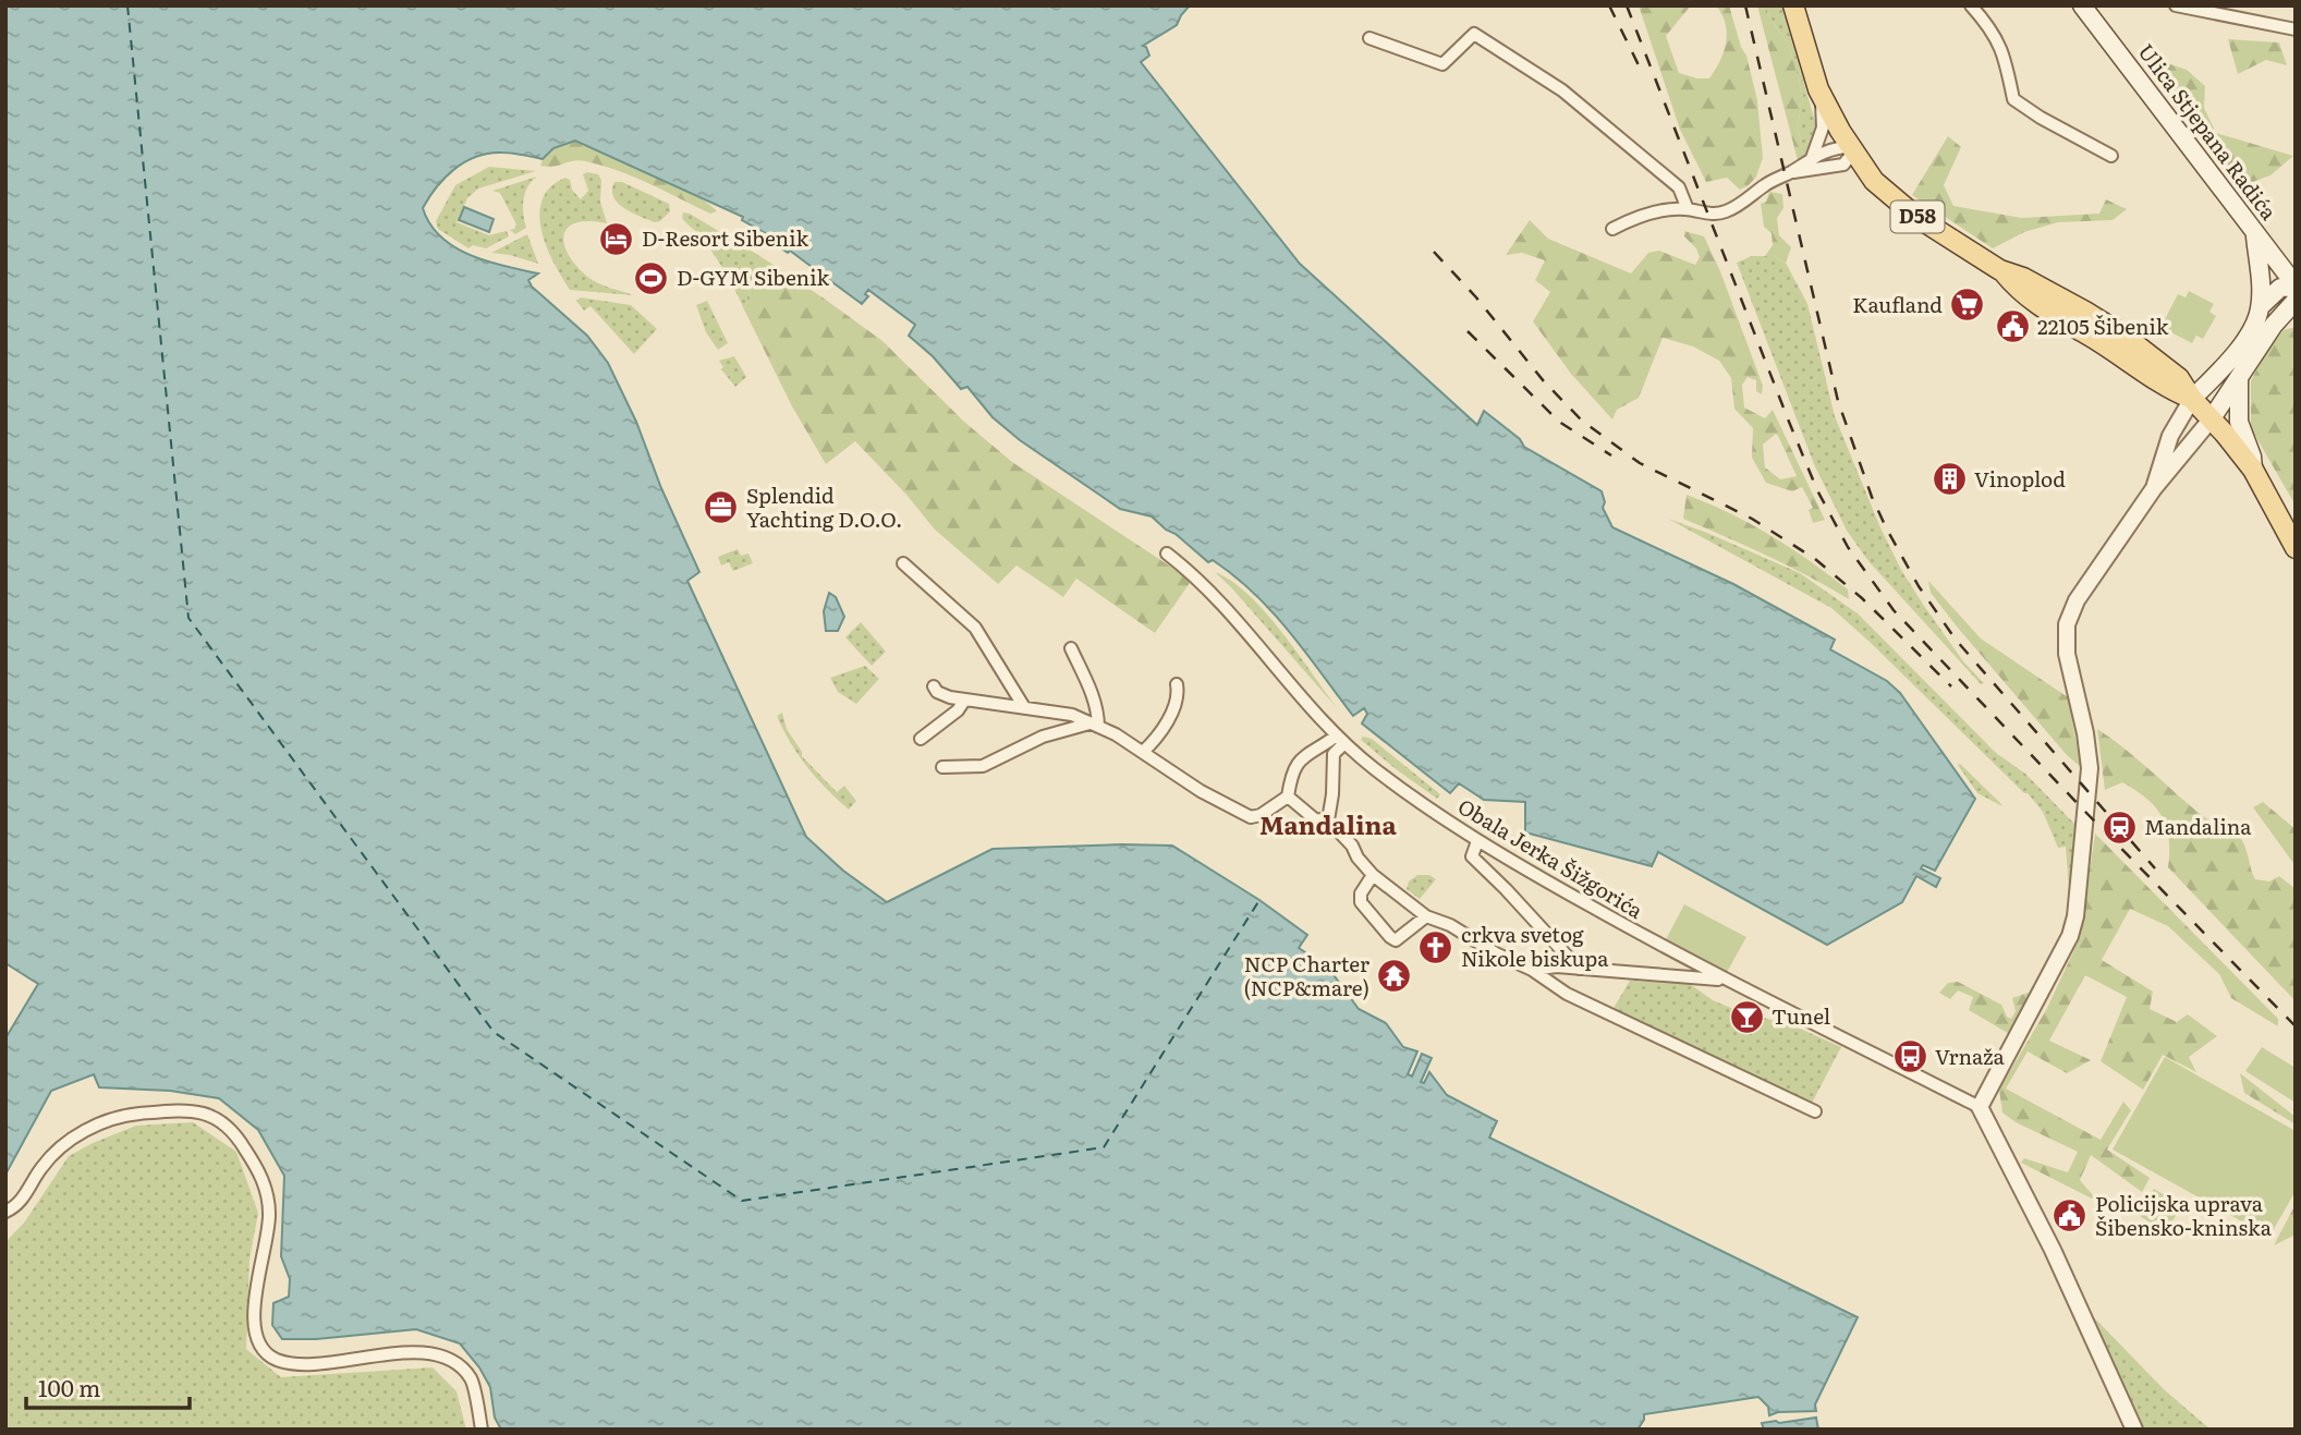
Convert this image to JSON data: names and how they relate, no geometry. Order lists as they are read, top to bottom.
{
  "streets": {
    "main road": ["Ulica Stjepana Radića", "D58"],
    "street": ["Obala Jerka Šižgorića"]
  },
  "districts": ["Mandalina"],
  "places": {
    "hotel": ["D-Resort Sibenik"],
    "sports": ["D-GYM Sibenik"],
    "supermarket": ["Kaufland"],
    "public building": ["22105 Šibenik", "Policijska uprava Šibensko-kninska"],
    "building": ["Vinoplod"],
    "office": ["Splendid Yachting D.O.O."],
    "station": ["Mandalina"],
    "church": ["crkva svetog Nikole biskupa"],
    "temple": ["NCP Charter (NCP&mare)"],
    "bar": ["Tunel"],
    "bus stop": ["Vrnaža"]
  },
  "scale_bar": "100 m"
}
